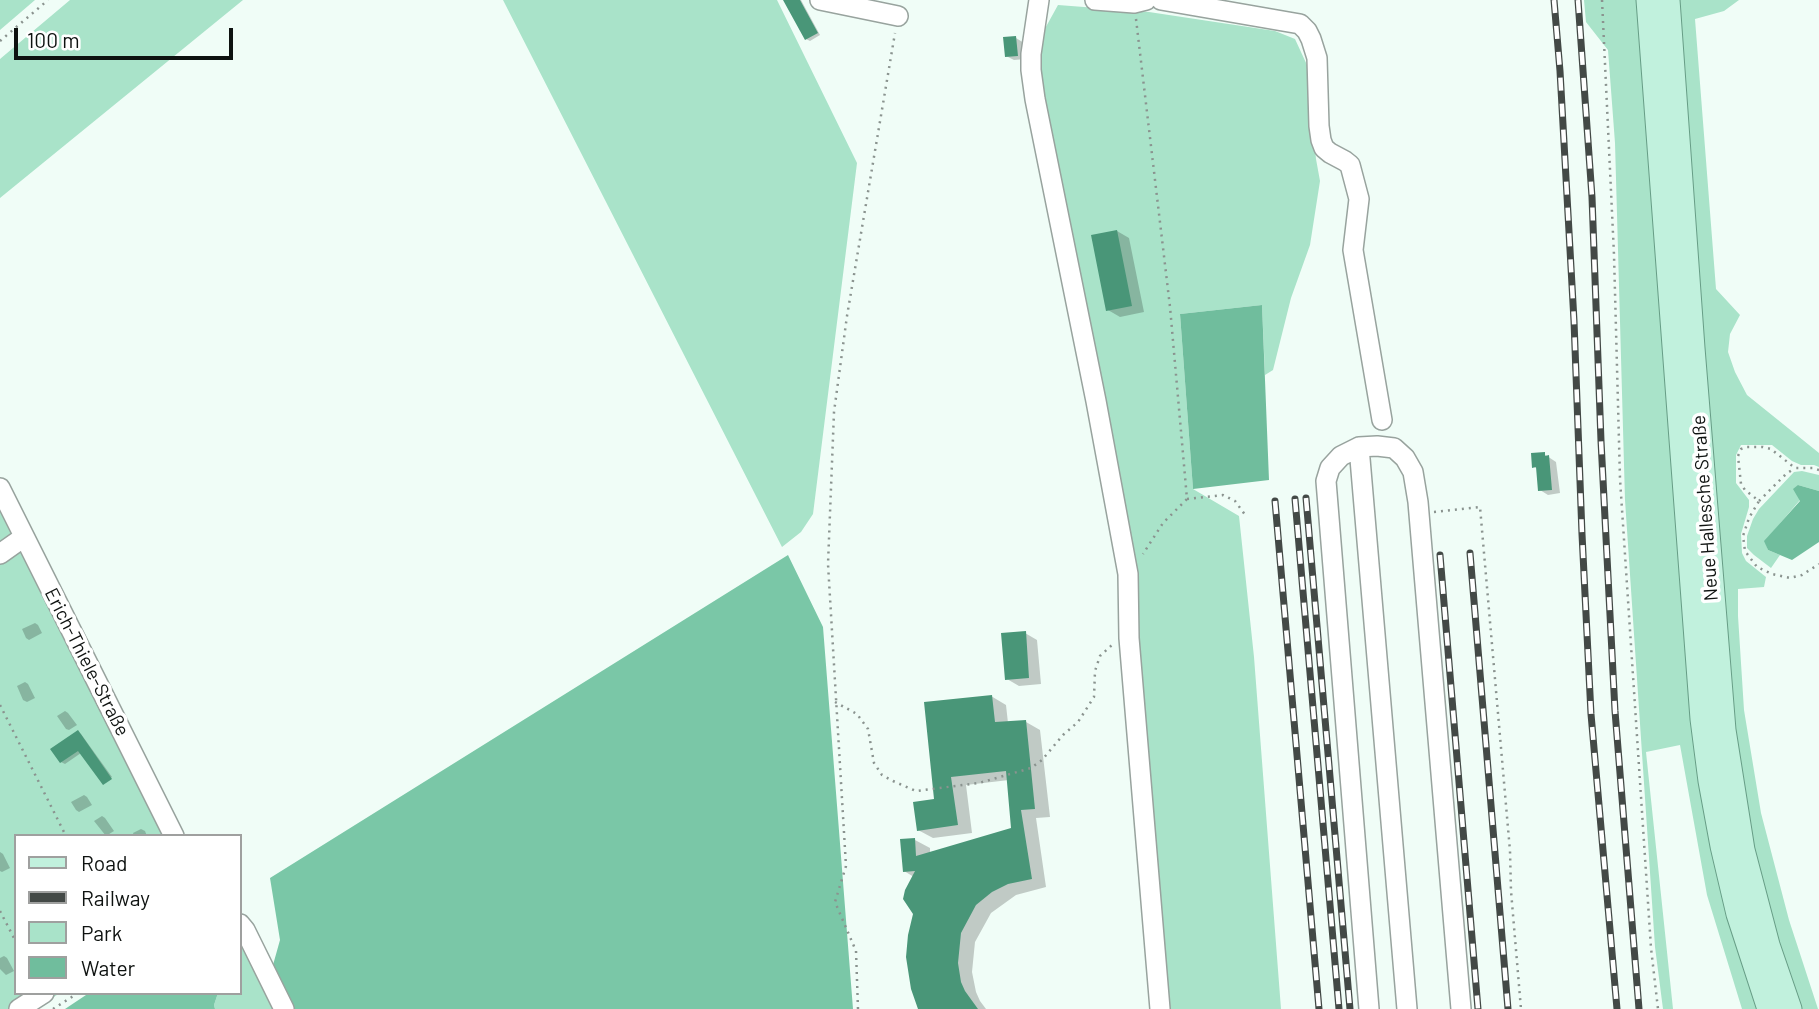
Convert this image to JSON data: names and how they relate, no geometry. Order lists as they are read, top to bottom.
{
  "streets": {
    "main road": ["Neue Hallesche Straße"],
    "street": ["Erich-Thiele-Straße"]
  },
  "legend": [
    "Road",
    "Railway",
    "Park",
    "Water"
  ],
  "scale_bar": "100 m"
}
